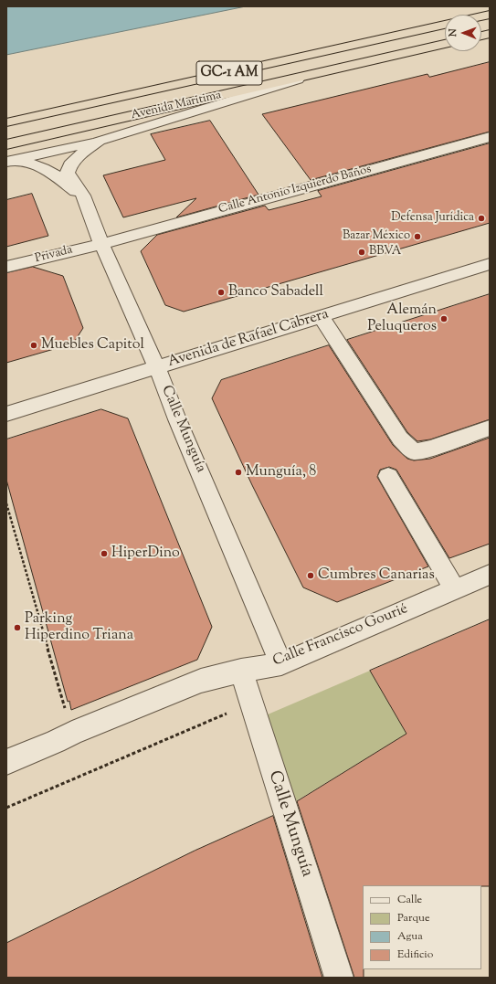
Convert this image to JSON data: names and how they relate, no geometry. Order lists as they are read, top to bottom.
{
  "streets": {
    "highway": ["GC-1 AM", "Avenida Maritima"],
    "street": [
      "Calle Antonio Izquierdo Baños",
      "Privada",
      "Avenida de Rafael Cabrera",
      "Calle Munguía",
      "Calle Francisco Gourié"
    ]
  },
  "crossings": [
    ["Calle Antonio Izquierdo Baños", "Privada"],
    ["Calle Antonio Izquierdo Baños", "Calle Munguía"],
    ["Privada", "Calle Munguía"],
    ["Avenida de Rafael Cabrera", "Calle Munguía"],
    ["Calle Munguía", "Calle Francisco Gourié"]
  ],
  "places": [
    "Defensa Jurídica",
    "Bazar México",
    "BBVA",
    "Banco Sabadell",
    "Alemán Peluqueros",
    "Muebles Capitol",
    "Munguía, 8",
    "HiperDino",
    "Cumbres Canarias",
    "Parking Hiperdino Triana"
  ],
  "legend": [
    "Calle",
    "Parque",
    "Agua",
    "Edificio"
  ],
  "north": "left"
}
